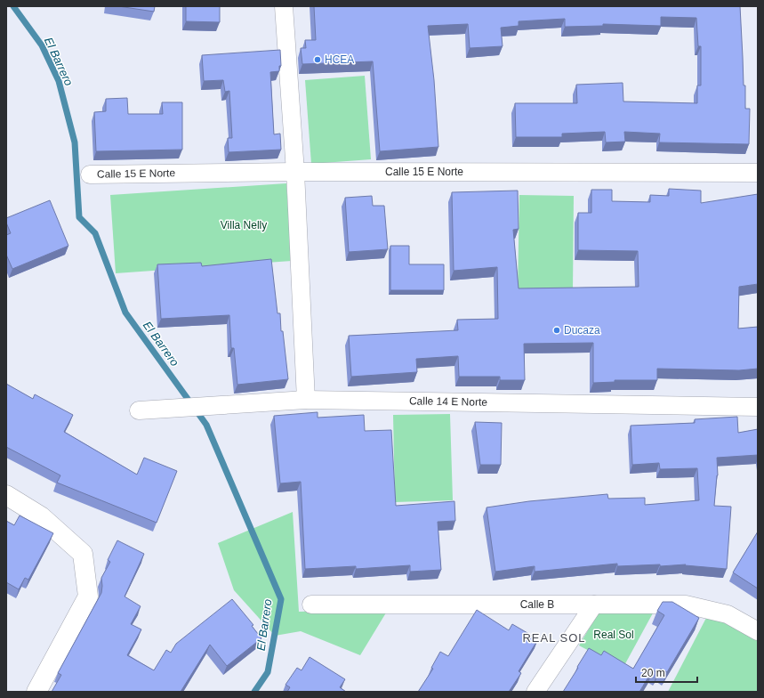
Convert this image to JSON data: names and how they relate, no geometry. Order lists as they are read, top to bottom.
{
  "streets": {
    "street": ["Calle 15 E Norte", "Calle 14 E Norte", "Calle B"]
  },
  "districts": ["REAL SOL"],
  "water": ["El Barrero"],
  "parks": ["Villa Nelly", "Real Sol"],
  "places": ["HCEA", "Ducaza"],
  "scale_bar": "20 m"
}
